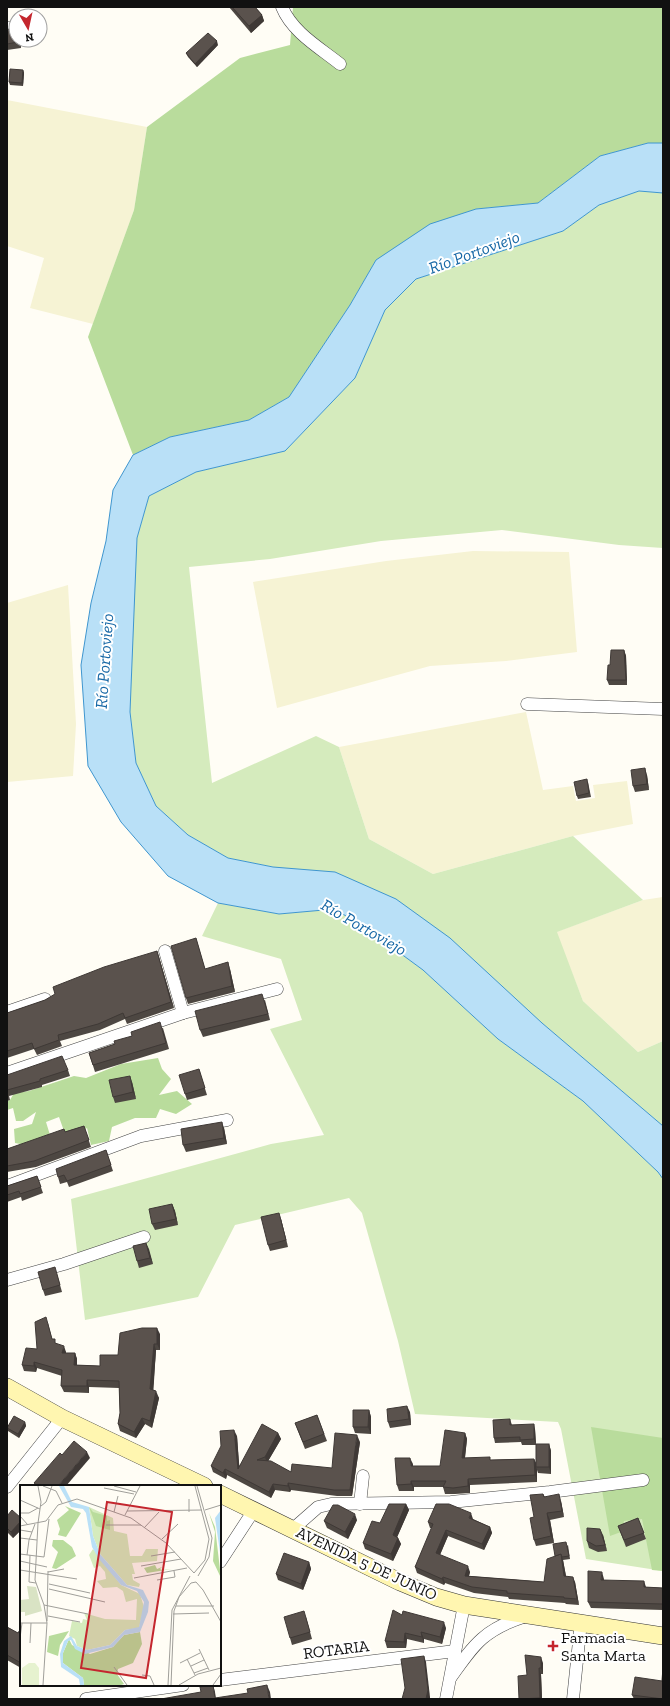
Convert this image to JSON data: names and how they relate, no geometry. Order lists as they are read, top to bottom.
{
  "streets": {
    "street": ["AVENIDA 5 DE JUNIO", "ROTARIA"]
  },
  "water": ["Río Portoviejo"],
  "places": {
    "health": ["Farmacia Santa Marta"]
  },
  "north": "bottom"
}
